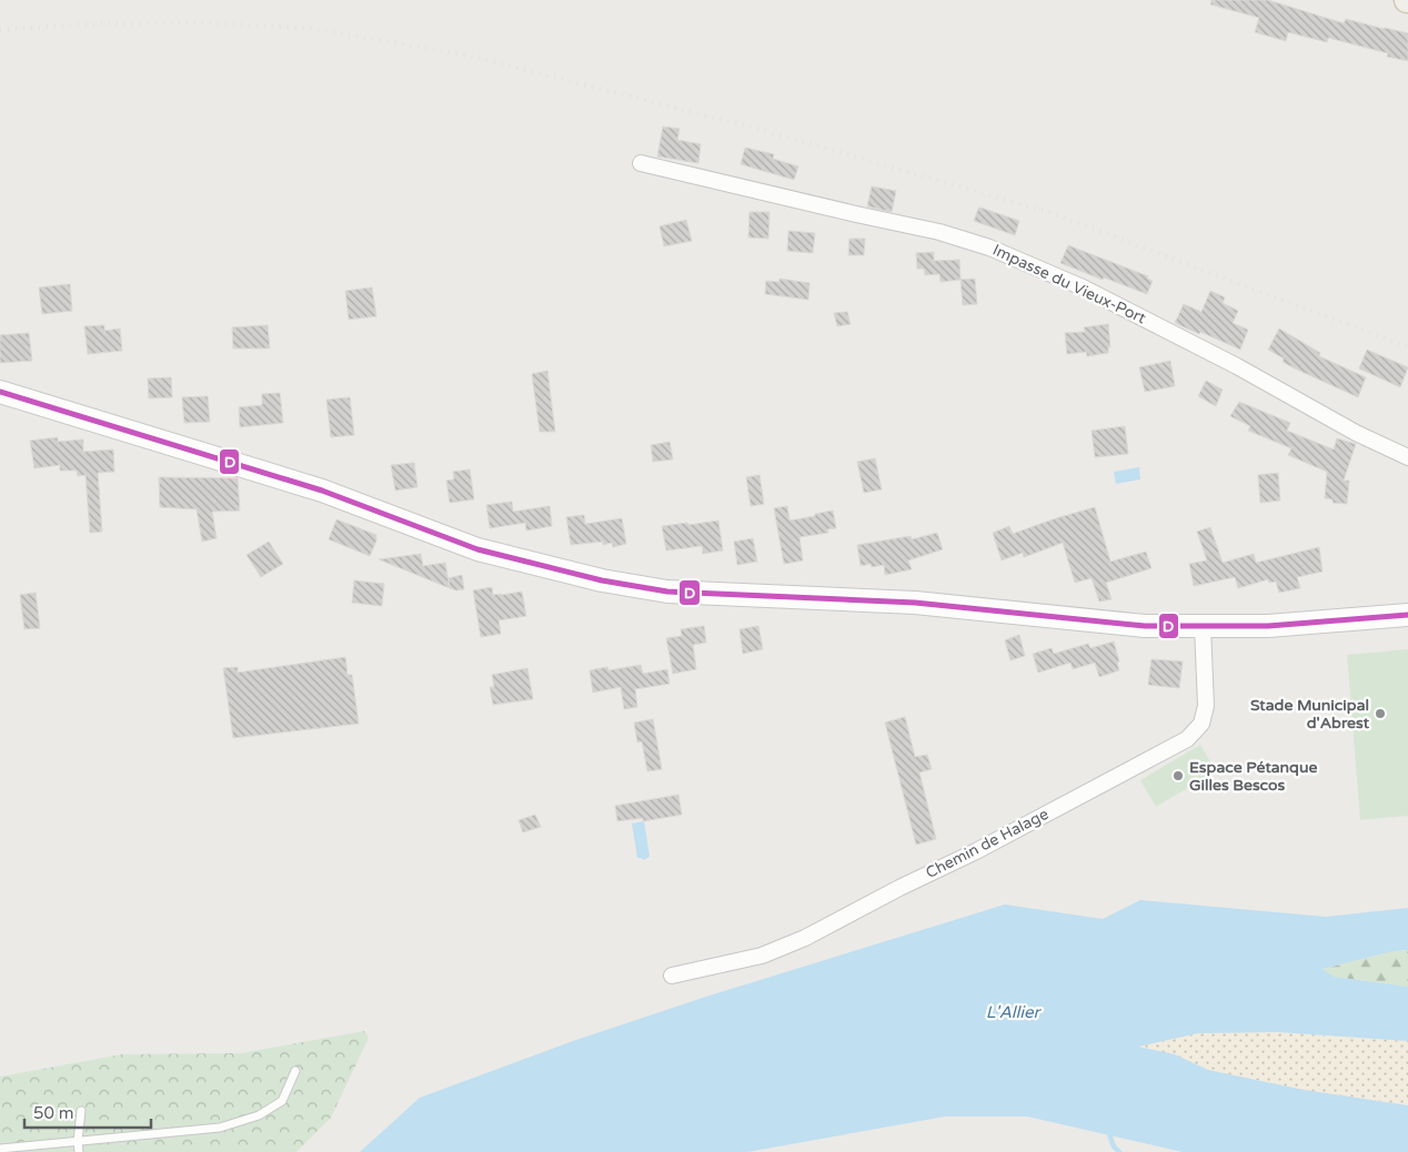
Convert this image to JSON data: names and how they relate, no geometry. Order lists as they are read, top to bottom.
{
  "streets": {
    "street": ["Impasse du Vieux-Port", "Chemin de Halage"]
  },
  "water": ["L'Allier"],
  "places": ["Stade Municipal d'Abrest", "Espace Pétanque Gilles Bescos"],
  "lines": ["transit line D"],
  "scale_bar": "50 m"
}
